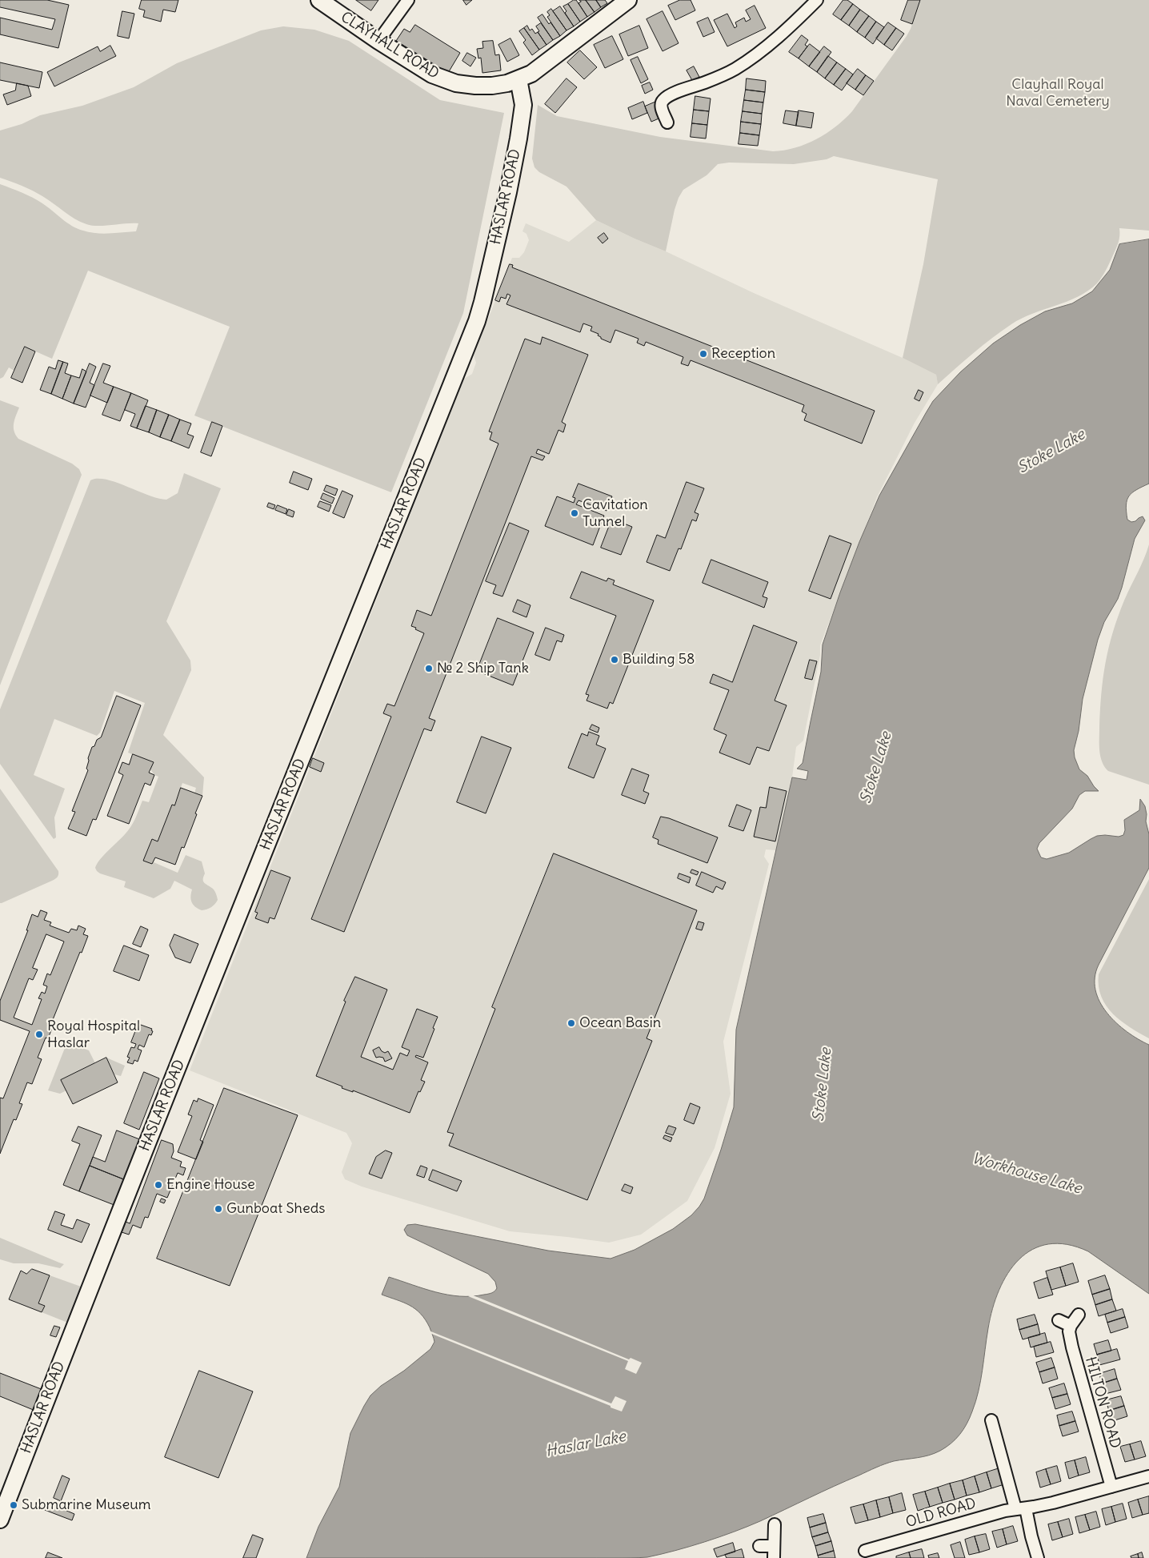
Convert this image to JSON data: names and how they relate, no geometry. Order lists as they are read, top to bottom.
{
  "streets": {
    "street": [
      "CLAYHALL ROAD",
      "HASLAR ROAD",
      "HILTON ROAD",
      "OLD ROAD"
    ]
  },
  "crossings": [
    ["CLAYHALL ROAD", "HASLAR ROAD"],
    ["HILTON ROAD", "OLD ROAD"]
  ],
  "water": ["Stoke Lake", "Workhouse Lake", "Haslar Lake"],
  "parks": ["Clayhall Royal Naval Cemetery"],
  "places": [
    "Reception",
    "Cavitation Tunnel",
    "Building 58",
    "№ 2 Ship Tank",
    "Ocean Basin",
    "Royal Hospital Haslar",
    "Engine House",
    "Gunboat Sheds",
    "Submarine Museum"
  ]
}
